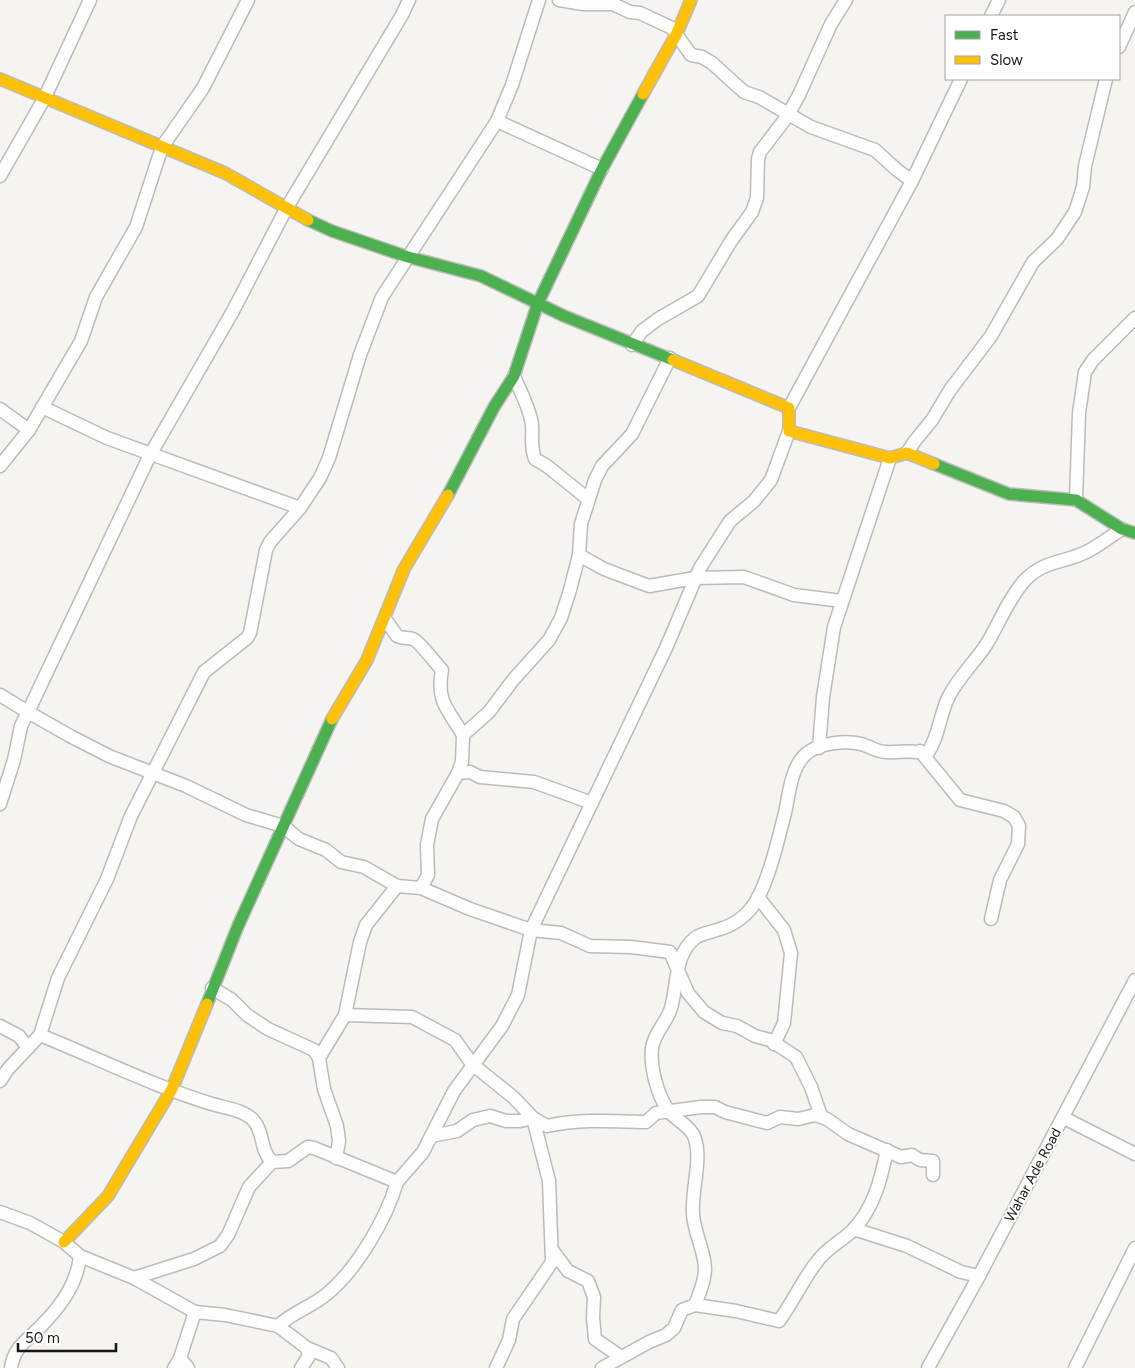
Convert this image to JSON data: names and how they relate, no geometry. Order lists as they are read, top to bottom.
{
  "streets": {
    "street": ["Wahar Ade Road"]
  },
  "legend": ["Fast", "Slow"],
  "scale_bar": "50 m"
}
